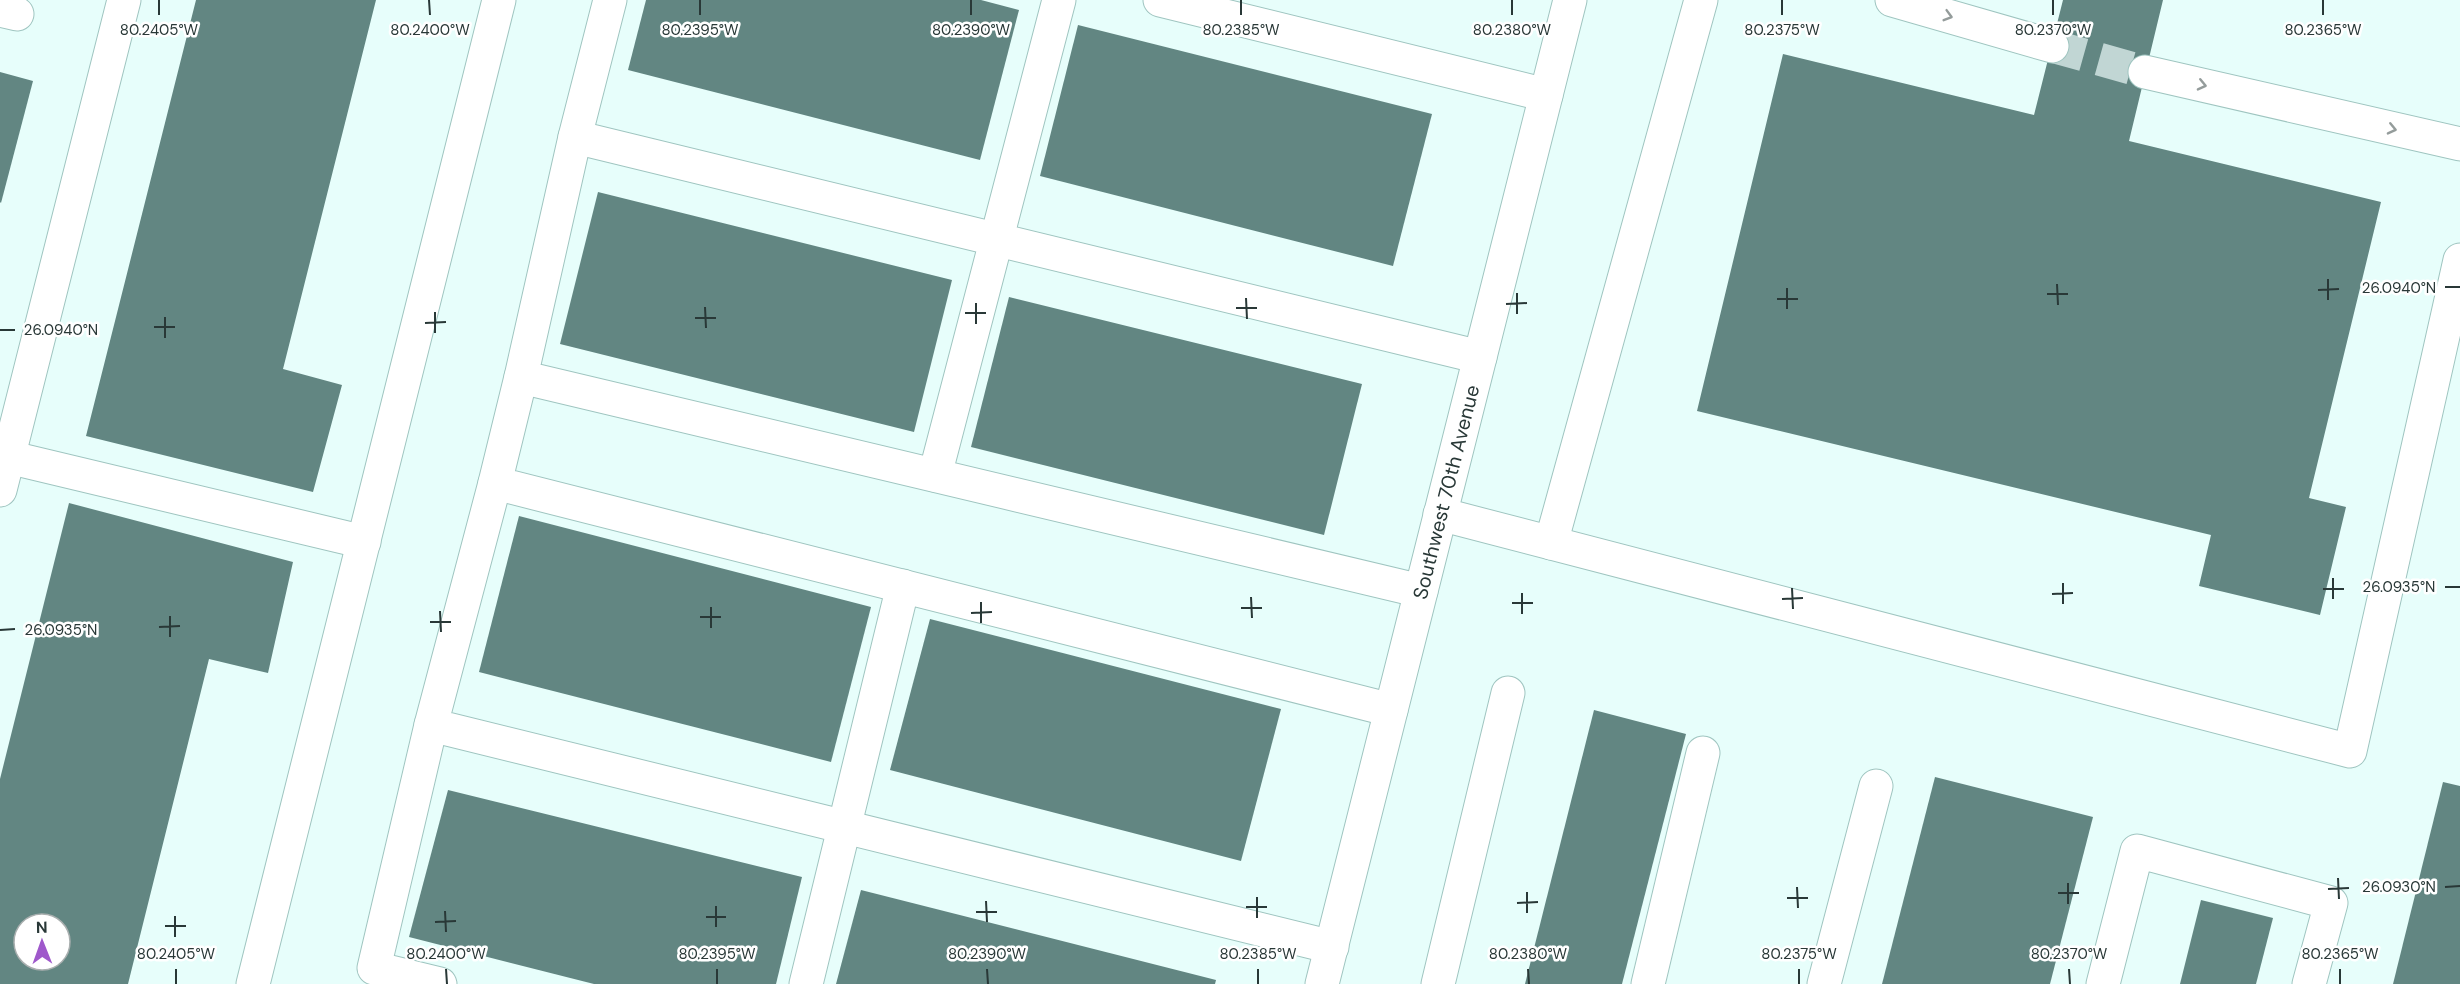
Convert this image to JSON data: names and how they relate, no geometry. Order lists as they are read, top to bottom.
{
  "streets": {
    "street": ["Southwest 70th Avenue"]
  },
  "north": "top",
  "coordinates": [
    "80.2405°W",
    "80.2400°W",
    "80.2395°W",
    "80.2390°W",
    "80.2385°W",
    "80.2380°W",
    "80.2375°W",
    "80.2370°W",
    "80.2365°W",
    "26.0940°N",
    "26.0935°N",
    "26.0930°N"
  ]
}
